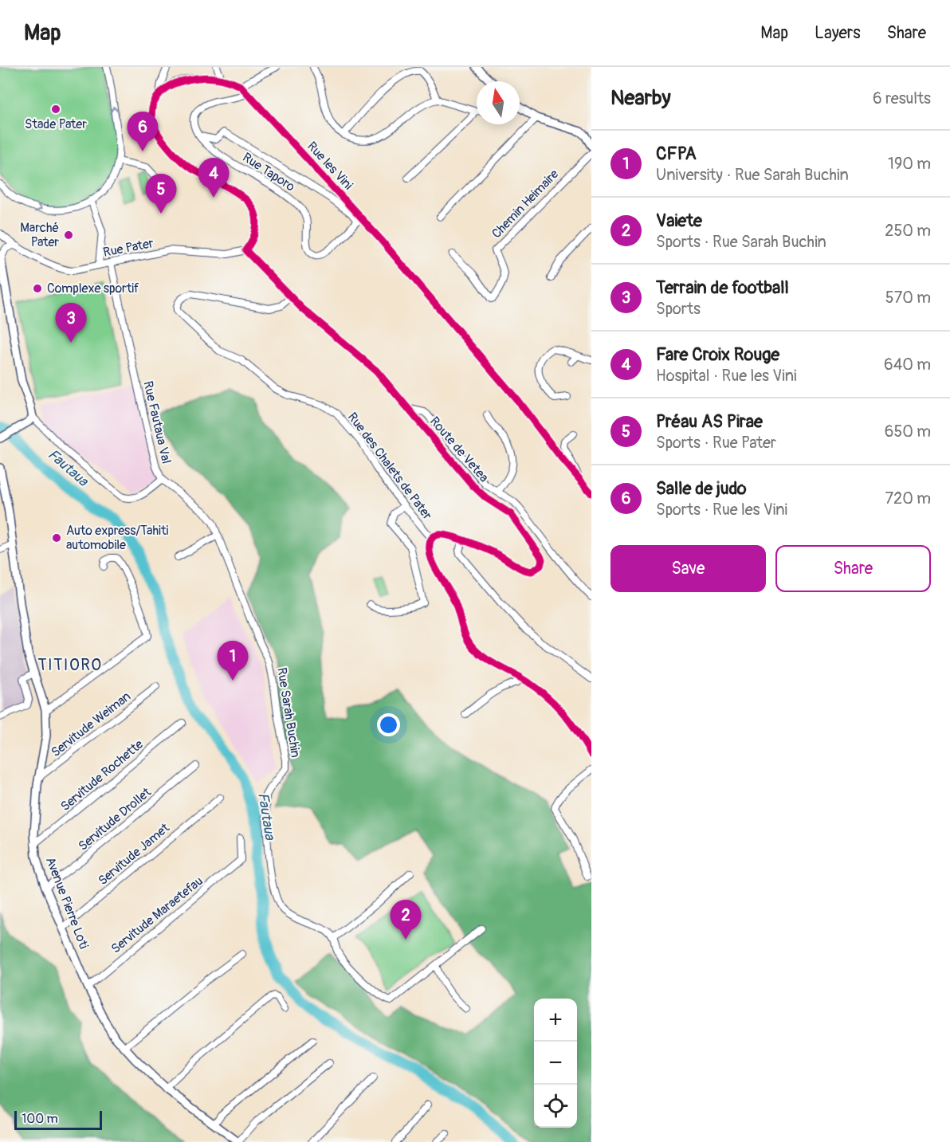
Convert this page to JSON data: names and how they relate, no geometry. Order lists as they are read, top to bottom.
{
  "streets": {
    "main road": ["Avenue Pierre Loti"],
    "street": [
      "Rue les Vini",
      "Rue Taporo",
      "Chemin Heimaire",
      "Rue Pater",
      "Rue Fautaua Val",
      "Route de Vetea",
      "Rue des Chalets de Pater",
      "Rue Sarah Buchin",
      "Servitude Weiman",
      "Servitude Rochette",
      "Servitude Drollet",
      "Servitude Jamet",
      "Servitude Maraetefau"
    ]
  },
  "crossings": [
    ["Rue les Vini", "Rue Taporo"],
    ["Rue Pater", "Rue Fautaua Val"],
    ["Rue Pater", "Route de Vetea"],
    ["Rue Fautaua Val", "Rue Sarah Buchin"],
    ["Route de Vetea", "Rue des Chalets de Pater"],
    ["Servitude Weiman", "Avenue Pierre Loti"],
    ["Servitude Rochette", "Avenue Pierre Loti"],
    ["Servitude Drollet", "Avenue Pierre Loti"],
    ["Servitude Jamet", "Avenue Pierre Loti"],
    ["Avenue Pierre Loti", "Servitude Maraetefau"]
  ],
  "districts": ["TITIORO"],
  "water": ["Fautaua"],
  "places": [
    "Stade Pater",
    "Marché Pater",
    "Complexe sportif",
    "Auto express/Tahiti automobile"
  ],
  "scale_bar": "100 m",
  "north": "top",
  "page": {
    "header": "Map",
    "nav": ["Map", "Layers", "Share"],
    "heading": ["Nearby", "6 results"],
    "pins": [
      "6",
      "4",
      "5",
      "3",
      "1",
      "2"
    ],
    "list": [
      {
        "mark": "1",
        "name": "CFPA",
        "note": "University · Rue Sarah Buchin",
        "value": "190 m"
      },
      {
        "mark": "2",
        "name": "Vaiete",
        "note": "Sports · Rue Sarah Buchin",
        "value": "250 m"
      },
      {
        "mark": "3",
        "name": "Terrain de football",
        "note": "Sports",
        "value": "570 m"
      },
      {
        "mark": "4",
        "name": "Fare Croix Rouge",
        "note": "Hospital · Rue les Vini",
        "value": "640 m"
      },
      {
        "mark": "5",
        "name": "Préau AS Pirae",
        "note": "Sports · Rue Pater",
        "value": "650 m"
      },
      {
        "mark": "6",
        "name": "Salle de judo",
        "note": "Sports · Rue les Vini",
        "value": "720 m"
      }
    ],
    "buttons": ["Save", "Share"],
    "map_buttons": ["+", "−"],
    "scale": "100 m"
  }
}
